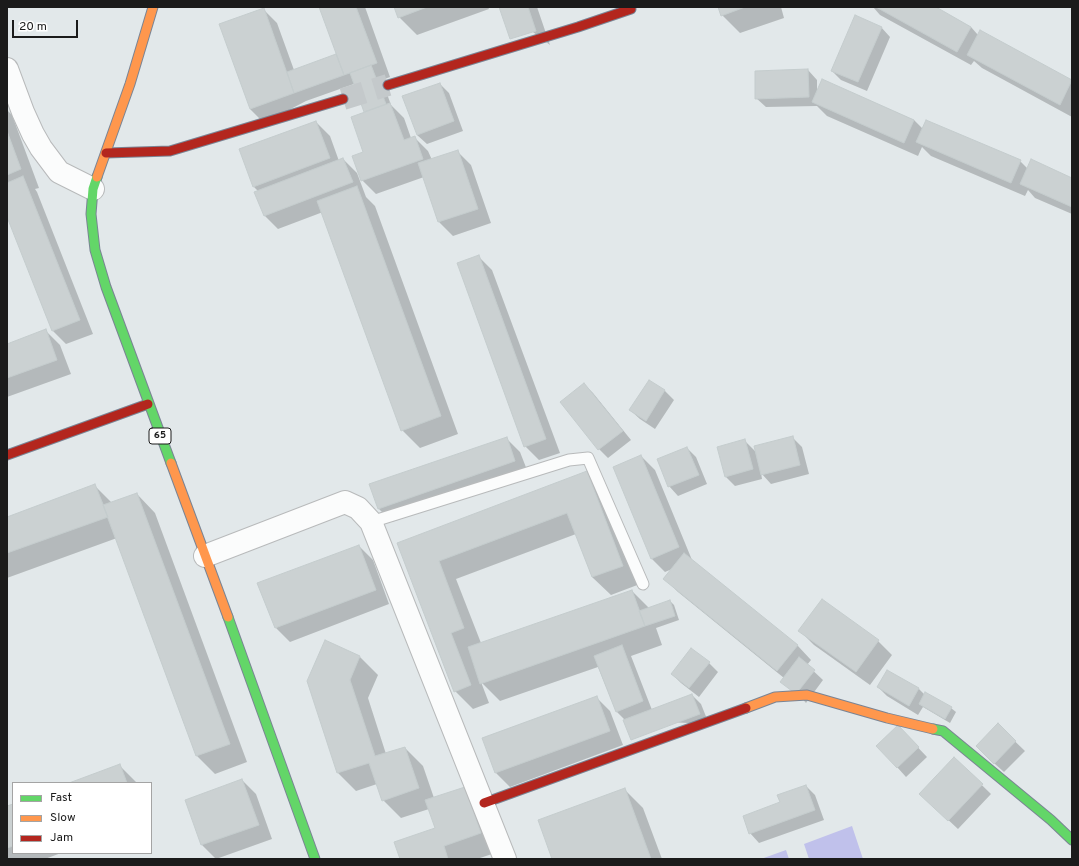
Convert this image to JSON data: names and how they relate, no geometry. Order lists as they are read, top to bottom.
{
  "streets": {
    "street": ["65"]
  },
  "legend": ["Fast", "Slow", "Jam"],
  "scale_bar": "20 m"
}
